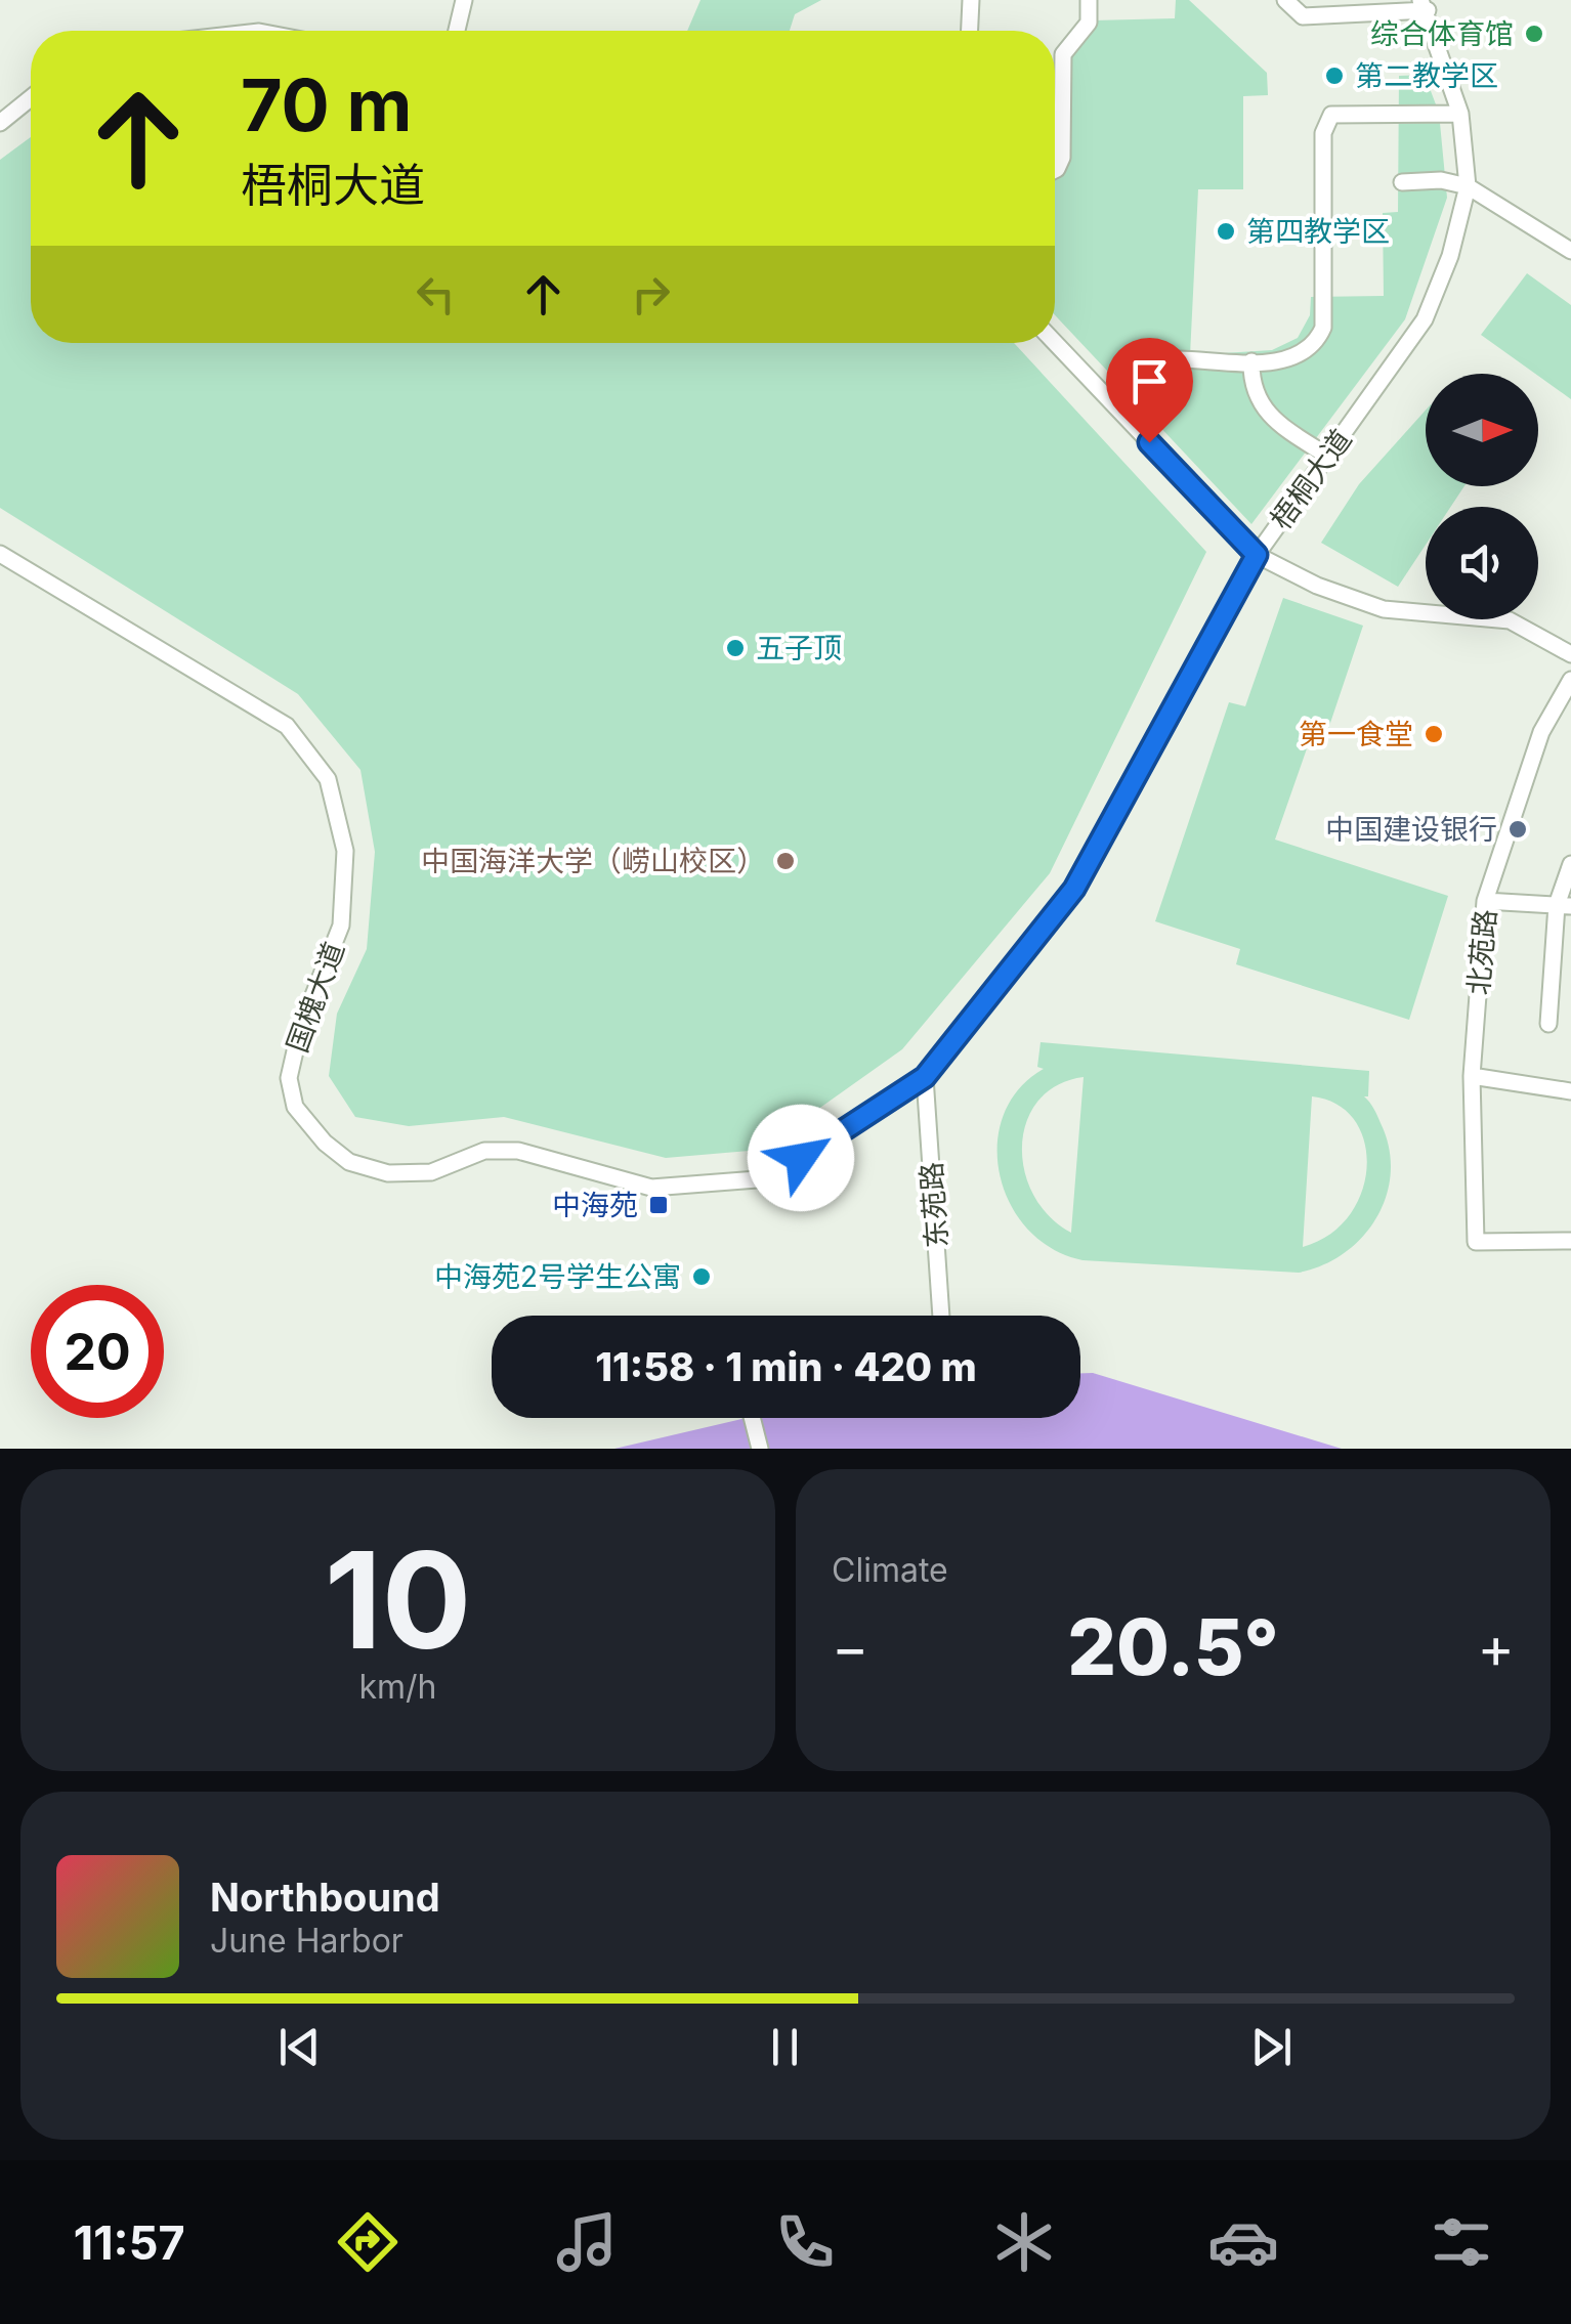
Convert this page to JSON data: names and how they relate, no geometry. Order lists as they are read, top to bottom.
{
  "streets": {
    "lane": [
      "梧桐大道",
      "北苑路",
      "国槐大道",
      "东苑路"
    ]
  },
  "crossings": [
    ["梧桐大道", "国槐大道"],
    ["梧桐大道", "东苑路"],
    ["国槐大道", "东苑路"]
  ],
  "places": {
    "other": [
      "综合体育馆",
      "第二教学区",
      "第四教学区",
      "五子顶",
      "第一食堂",
      "中国建设银行",
      "中国海洋大学（崂山校区）",
      "中海苑2号学生公寓"
    ],
    "transit": ["中海苑"]
  },
  "north": "right",
  "page": {
    "turn": ["70 m", "梧桐大道"],
    "limit": "20",
    "trip": "11:58 · 1 min · 420 m",
    "tile": [
      ["10", "km/h"],
      "Climate"
    ],
    "heat": ["−", "20.5°", "+"],
    "song": ["Northbound", "June Harbor"],
    "tabs": "11:57"
  }
}
